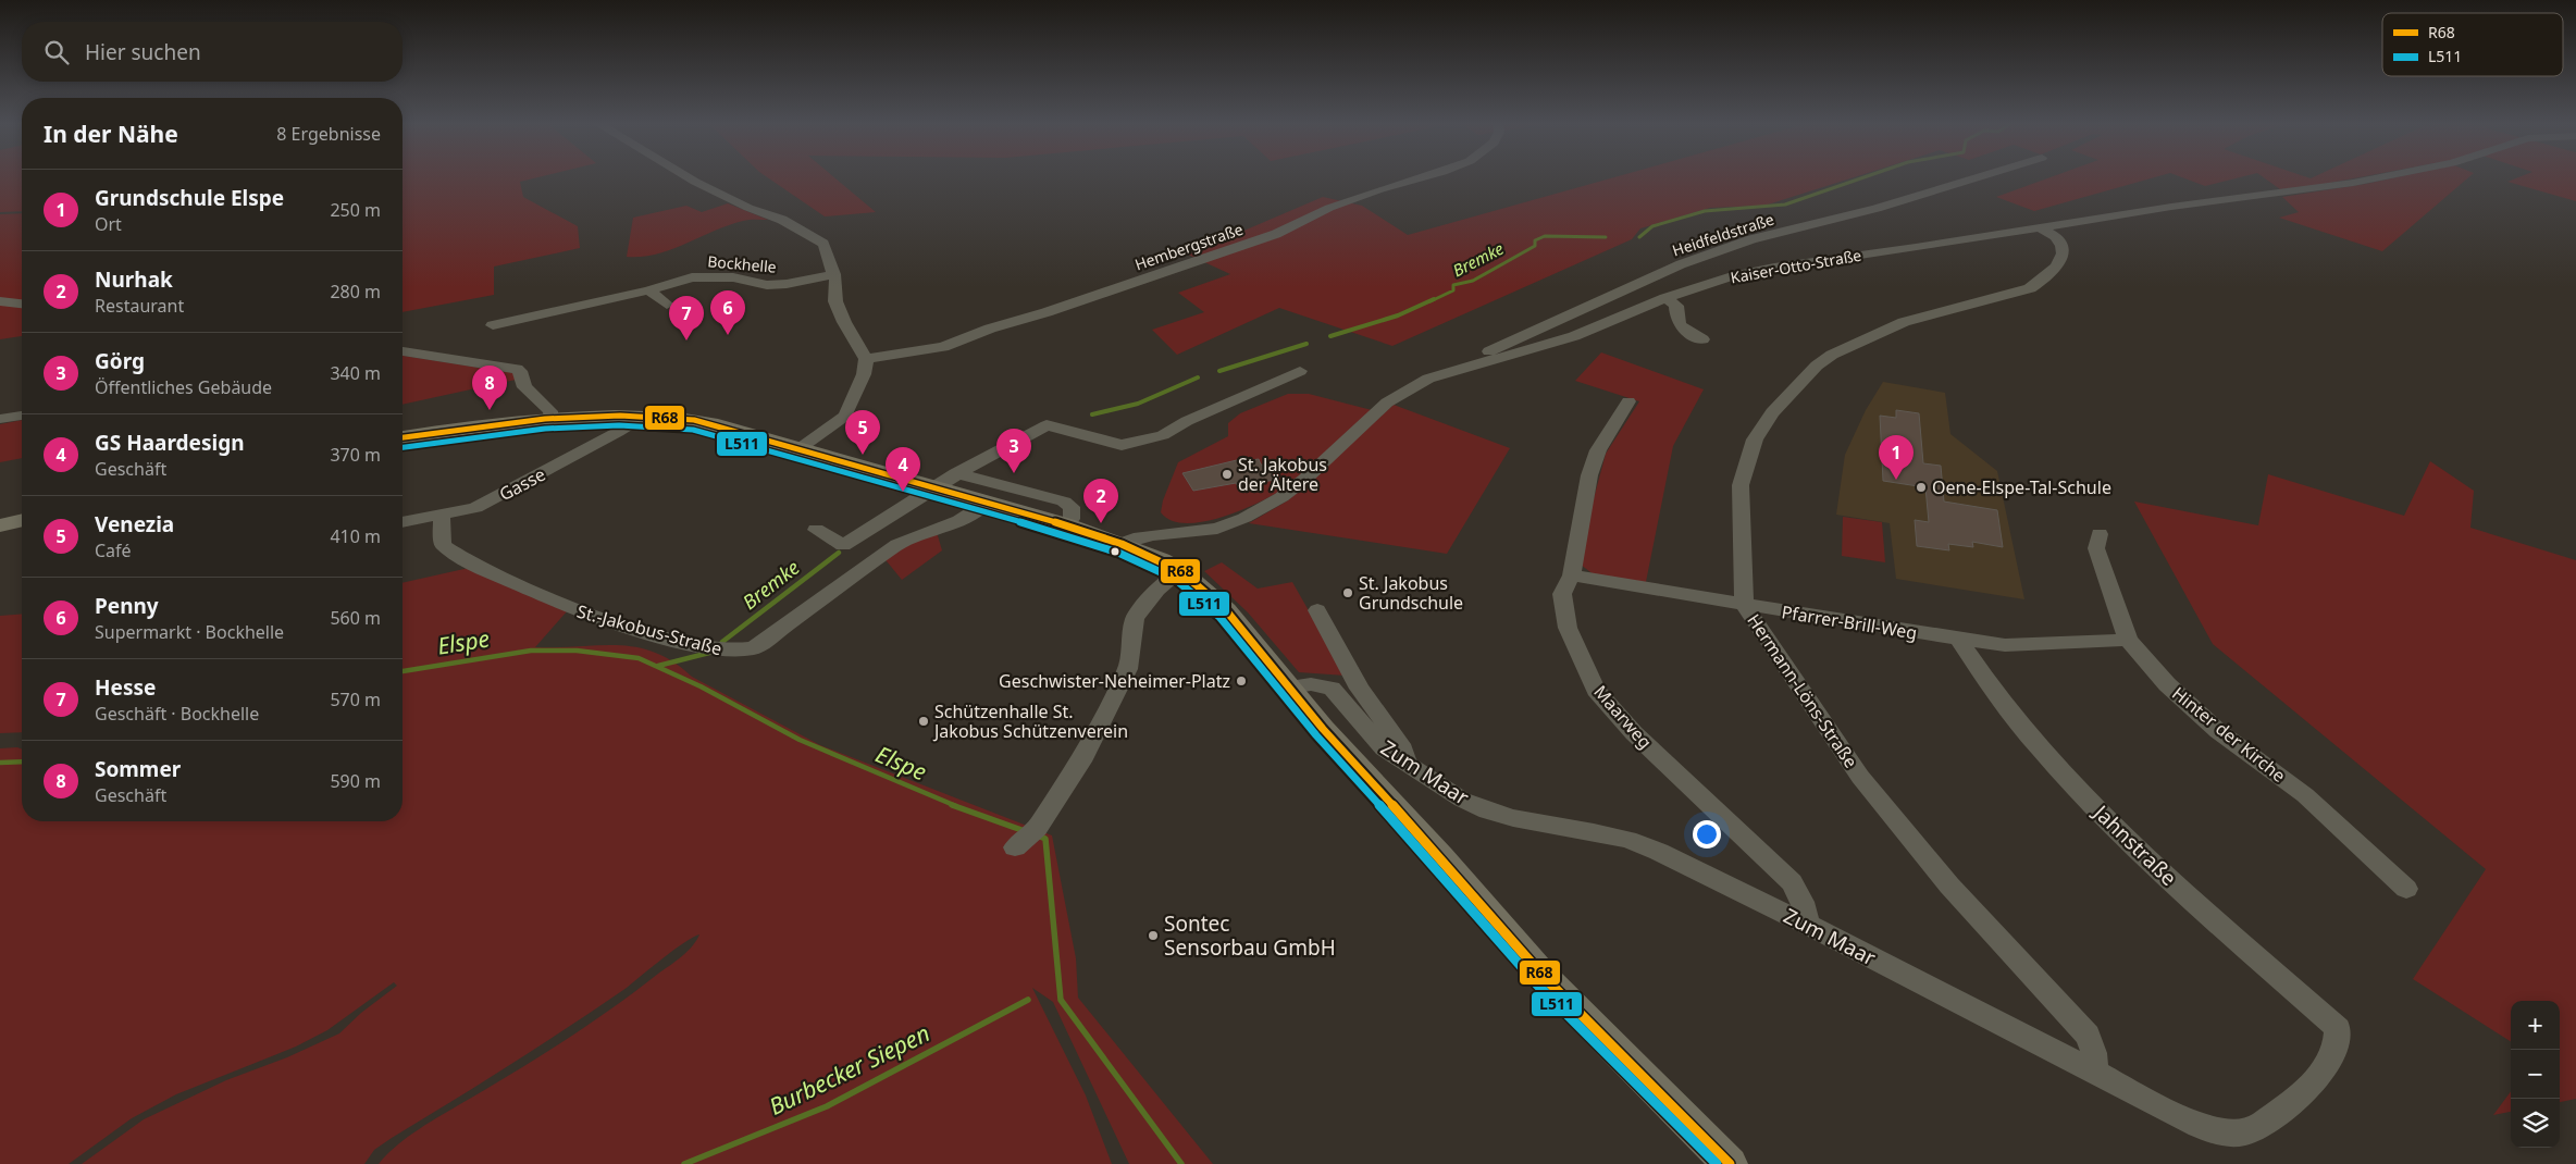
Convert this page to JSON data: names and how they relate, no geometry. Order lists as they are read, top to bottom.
{
  "streets": {
    "street": [
      "Heidfeldstraße",
      "Hembergstraße",
      "Bockhelle",
      "Kaiser-Otto-Straße",
      "Gasse",
      "Pfarrer-Brill-Weg",
      "St.-Jakobus-Straße",
      "Hermann-Löns-Straße",
      "Maarweg",
      "Hinter der Kirche",
      "Zum Maar",
      "Jahnstraße"
    ]
  },
  "crossings": [
    ["Heidfeldstraße", "Kaiser-Otto-Straße"],
    ["Kaiser-Otto-Straße", "Hermann-Löns-Straße"],
    ["Gasse", "St.-Jakobus-Straße"],
    ["Pfarrer-Brill-Weg", "Hermann-Löns-Straße"],
    ["Pfarrer-Brill-Weg", "Maarweg"],
    ["Pfarrer-Brill-Weg", "Hinter der Kirche"],
    ["Pfarrer-Brill-Weg", "Jahnstraße"],
    ["Hermann-Löns-Straße", "Zum Maar"],
    ["Maarweg", "Zum Maar"],
    ["Zum Maar", "Jahnstraße"]
  ],
  "water": ["Bremke", "Elspe", "Burbecker Siepen"],
  "places": [
    "St. Jakobus der Ältere",
    "Oene-Elspe-Tal-Schule",
    "St. Jakobus Grundschule",
    "Geschwister-Neheimer-Platz",
    "Schützenhalle St. Jakobus Schützenverein",
    "Sontec Sensorbau GmbH"
  ],
  "lines": ["transit line R68", "transit line L511"],
  "legend": ["R68", "L511"],
  "page": {
    "search": "Hier suchen",
    "heading": ["In der Nähe", "8 Ergebnisse"],
    "list": [
      {
        "mark": "1",
        "name": "Grundschule Elspe",
        "note": "Ort",
        "value": "250 m"
      },
      {
        "mark": "2",
        "name": "Nurhak",
        "note": "Restaurant",
        "value": "280 m"
      },
      {
        "mark": "3",
        "name": "Görg",
        "note": "Öffentliches Gebäude",
        "value": "340 m"
      },
      {
        "mark": "4",
        "name": "GS Haardesign",
        "note": "Geschäft",
        "value": "370 m"
      },
      {
        "mark": "5",
        "name": "Venezia",
        "note": "Café",
        "value": "410 m"
      },
      {
        "mark": "6",
        "name": "Penny",
        "note": "Supermarkt · Bockhelle",
        "value": "560 m"
      },
      {
        "mark": "7",
        "name": "Hesse",
        "note": "Geschäft · Bockhelle",
        "value": "570 m"
      },
      {
        "mark": "8",
        "name": "Sommer",
        "note": "Geschäft",
        "value": "590 m"
      }
    ],
    "pins": [
      "6",
      "7",
      "8",
      "5",
      "3",
      "1",
      "4",
      "2"
    ],
    "map_buttons": ["+", "−"]
  }
}
